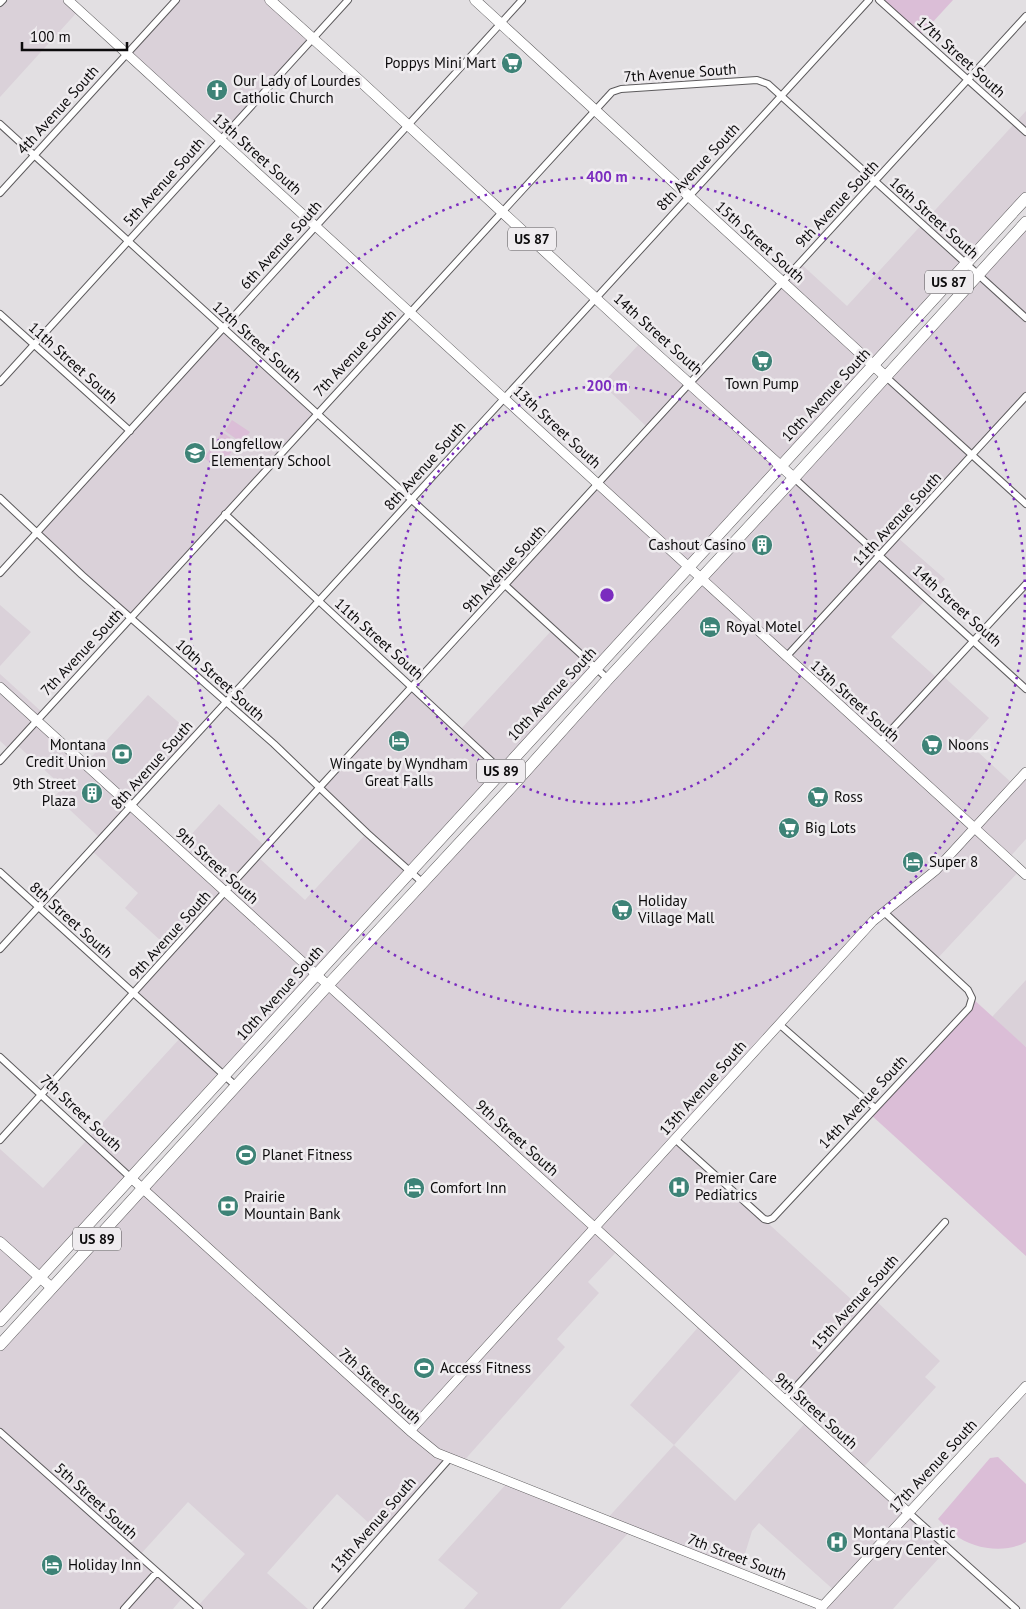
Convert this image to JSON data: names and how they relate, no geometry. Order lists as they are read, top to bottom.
{
  "streets": {
    "highway": ["US 87", "10th Avenue South", "US 89"],
    "main road": ["15th Street South", "14th Street South"],
    "street": [
      "17th Street South",
      "7th Avenue South",
      "4th Avenue South",
      "13th Street South",
      "8th Avenue South",
      "5th Avenue South",
      "9th Avenue South",
      "16th Street South",
      "6th Avenue South",
      "12th Street South",
      "11th Street South",
      "11th Avenue South",
      "10th Street South",
      "9th Street South",
      "8th Street South",
      "13th Avenue South",
      "14th Avenue South",
      "7th Street South",
      "15th Avenue South",
      "17th Avenue South",
      "5th Street South"
    ]
  },
  "crossings": [
    ["17th Street South", "9th Avenue South"],
    ["7th Avenue South", "13th Street South"],
    ["7th Avenue South", "8th Avenue South"],
    ["7th Avenue South", "16th Street South"],
    ["7th Avenue South", "15th Street South"],
    ["7th Avenue South", "14th Street South"],
    ["7th Avenue South", "12th Street South"],
    ["7th Avenue South", "11th Street South"],
    ["7th Avenue South", "10th Street South"],
    ["7th Avenue South", "9th Street South"],
    ["4th Avenue South", "13th Street South"],
    ["4th Avenue South", "12th Street South"],
    ["13th Street South", "8th Avenue South"],
    ["13th Street South", "5th Avenue South"],
    ["13th Street South", "9th Avenue South"],
    ["13th Street South", "6th Avenue South"],
    ["13th Street South", "10th Avenue South"],
    ["13th Street South", "11th Avenue South"],
    ["13th Street South", "13th Avenue South"],
    ["8th Avenue South", "16th Street South"],
    ["8th Avenue South", "15th Street South"],
    ["8th Avenue South", "14th Street South"],
    ["8th Avenue South", "12th Street South"],
    ["8th Avenue South", "11th Street South"],
    ["8th Avenue South", "10th Street South"],
    ["8th Avenue South", "9th Street South"],
    ["8th Avenue South", "8th Street South"],
    ["5th Avenue South", "14th Street South"],
    ["5th Avenue South", "12th Street South"],
    ["5th Avenue South", "11th Street South"],
    ["9th Avenue South", "16th Street South"],
    ["9th Avenue South", "15th Street South"],
    ["9th Avenue South", "14th Street South"],
    ["9th Avenue South", "12th Street South"],
    ["9th Avenue South", "11th Street South"],
    ["9th Avenue South", "10th Street South"],
    ["9th Avenue South", "9th Street South"],
    ["9th Avenue South", "8th Street South"],
    ["9th Avenue South", "7th Street South"],
    ["16th Street South", "10th Avenue South"],
    ["15th Street South", "6th Avenue South"],
    ["15th Street South", "10th Avenue South"],
    ["15th Street South", "11th Avenue South"],
    ["6th Avenue South", "14th Street South"],
    ["6th Avenue South", "12th Street South"],
    ["6th Avenue South", "11th Street South"],
    ["6th Avenue South", "10th Street South"],
    ["14th Street South", "10th Avenue South"],
    ["14th Street South", "11th Avenue South"],
    ["12th Street South", "10th Avenue South"],
    ["11th Street South", "10th Avenue South"],
    ["10th Avenue South", "10th Street South"],
    ["10th Avenue South", "9th Street South"],
    ["10th Avenue South", "8th Street South"],
    ["10th Avenue South", "7th Street South"],
    ["9th Street South", "13th Avenue South"],
    ["9th Street South", "15th Avenue South"],
    ["9th Street South", "17th Avenue South"],
    ["13th Avenue South", "14th Avenue South"],
    ["13th Avenue South", "7th Street South"],
    ["7th Street South", "17th Avenue South"]
  ],
  "places": {
    "supermarket": [
      "Poppys Mini Mart",
      "Town Pump",
      "Noons",
      "Ross",
      "Big Lots",
      "Holiday Village Mall"
    ],
    "church": ["Our Lady of Lourdes Catholic Church"],
    "school or university": ["Longfellow Elementary School"],
    "building": ["Cashout Casino", "9th Street Plaza"],
    "hotel": [
      "Royal Motel",
      "Wingate by Wyndham Great Falls",
      "Super 8",
      "Comfort Inn",
      "Holiday Inn"
    ],
    "bank": ["Montana Credit Union", "Prairie Mountain Bank"],
    "sports": ["Planet Fitness", "Access Fitness"],
    "hospital": ["Premier Care Pediatrics", "Montana Plastic Surgery Center"]
  },
  "scale_bar": "100 m",
  "rings": ["400 m", "200 m"]
}
